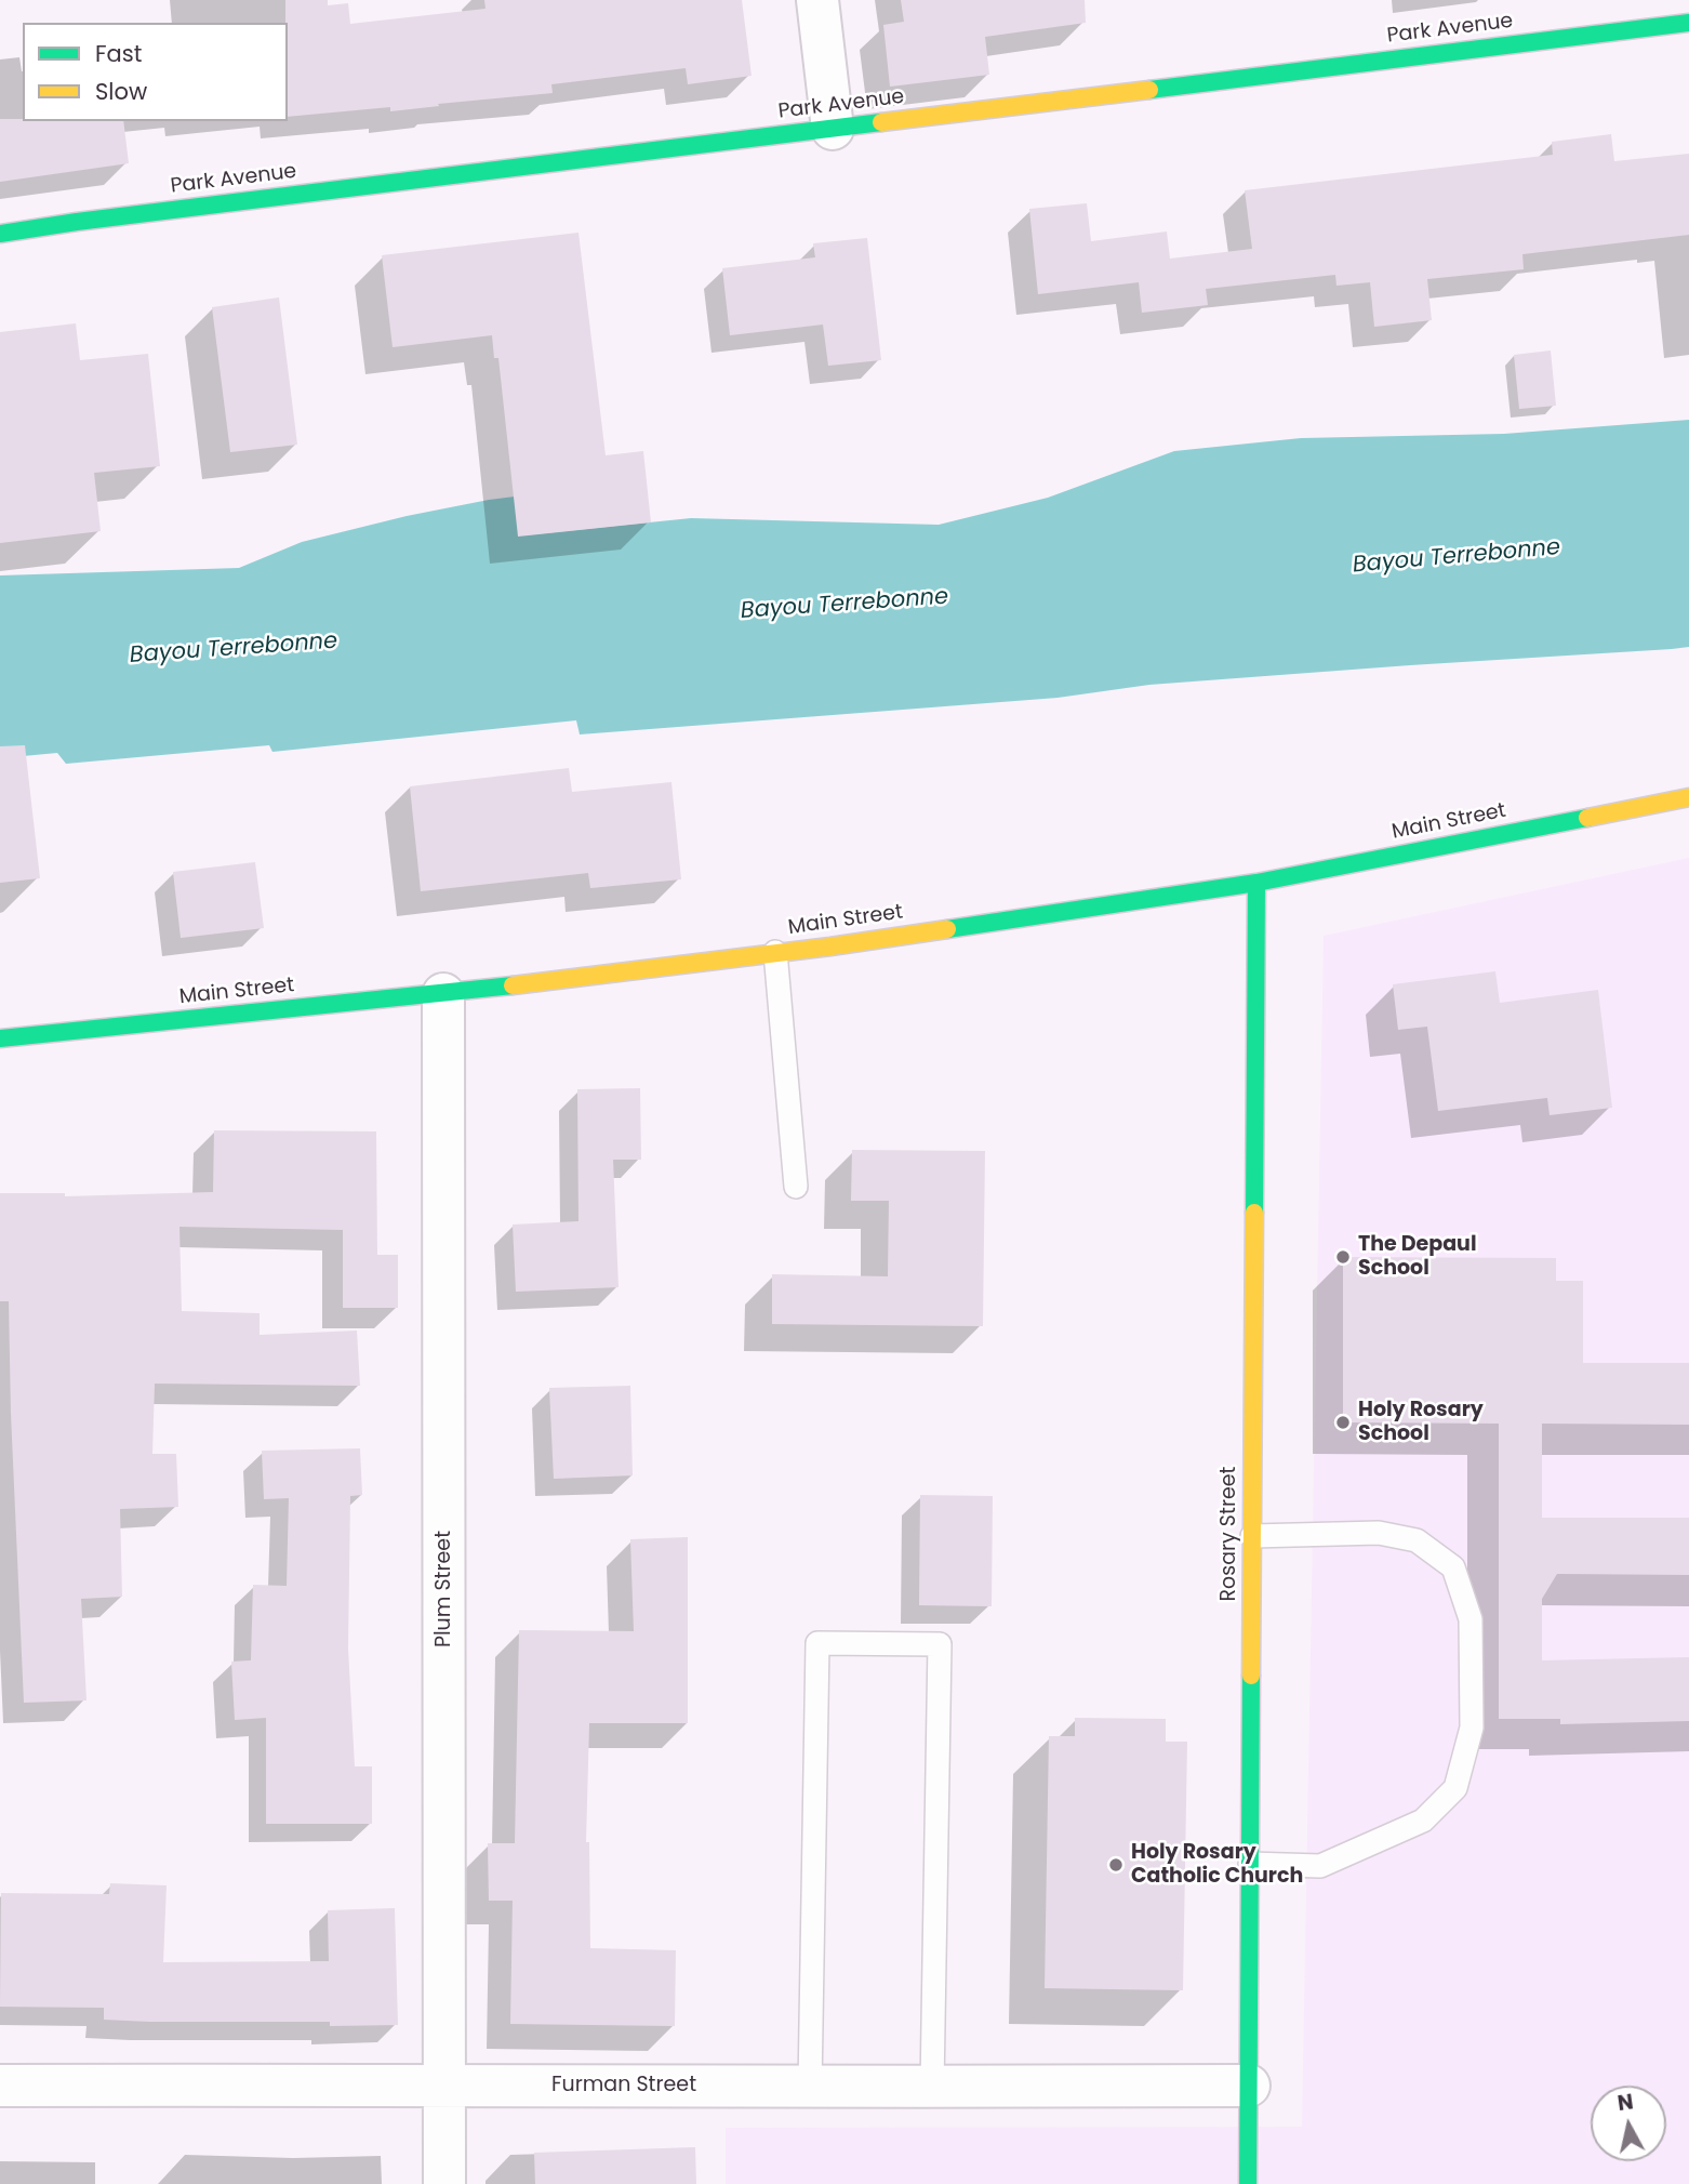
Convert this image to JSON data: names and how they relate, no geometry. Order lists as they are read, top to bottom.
{
  "streets": {
    "main road": ["Park Avenue", "Main Street", "Rosary Street"],
    "street": ["Plum Street", "Furman Street"]
  },
  "crossings": [
    ["Main Street", "Rosary Street"],
    ["Main Street", "Plum Street"],
    ["Rosary Street", "Furman Street"],
    ["Plum Street", "Furman Street"]
  ],
  "water": ["Bayou Terrebonne"],
  "places": ["The Depaul School", "Holy Rosary School", "Holy Rosary Catholic Church"],
  "legend": ["Fast", "Slow"],
  "north": "top"
}
